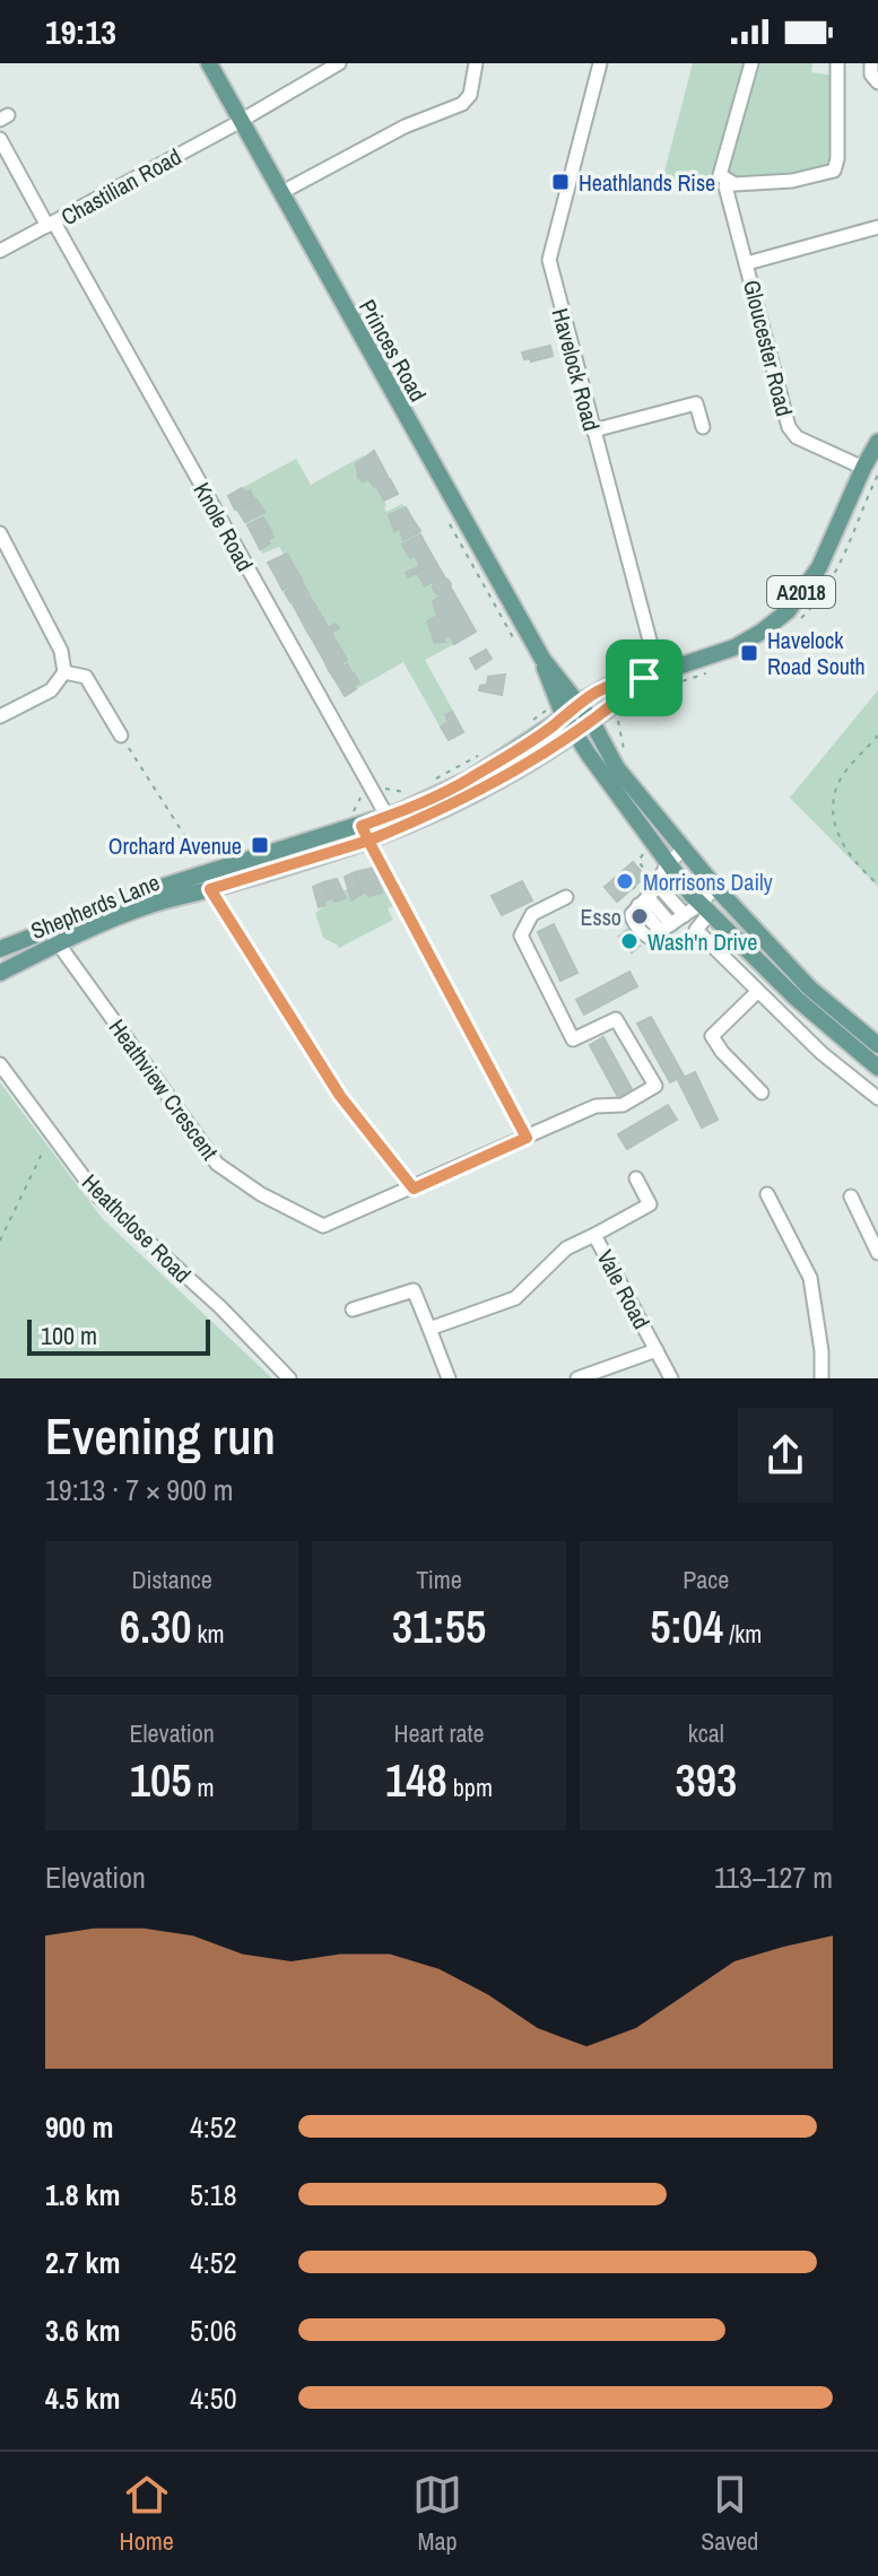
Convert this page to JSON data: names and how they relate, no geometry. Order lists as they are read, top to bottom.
{
  "streets": {
    "main road": ["Princes Road", "A2018", "Shepherds Lane"],
    "street": [
      "Chastilian Road",
      "Gloucester Road",
      "Havelock Road",
      "Knole Road",
      "Heathview Crescent",
      "Heathclose Road",
      "Vale Road"
    ]
  },
  "crossings": [
    ["Chastilian Road", "Princes Road"],
    ["Chastilian Road", "Knole Road"],
    ["Gloucester Road", "Shepherds Lane"],
    ["Princes Road", "Shepherds Lane"],
    ["Havelock Road", "Shepherds Lane"],
    ["Knole Road", "Shepherds Lane"],
    ["Shepherds Lane", "Heathview Crescent"]
  ],
  "places": {
    "transit": ["Heathlands Rise", "Havelock Road South", "Orchard Avenue"],
    "other": ["Morrisons Daily", "Esso", "Wash'n Drive"]
  },
  "scale_bar": "100 m",
  "page": {
    "status": "19:13",
    "scale": "100 m",
    "heading": ["Evening run", "19:13 · 7 × 900 m"],
    "stats": [
      ["Distance", "6.30 km"],
      ["Time", "31:55"],
      ["Pace", "5:04 /km"],
      ["Elevation", "105 m"],
      ["Heart rate", "148 bpm"],
      ["kcal", "393"]
    ],
    "chart": ["Elevation", "113–127 m"],
    "list": [
      {
        "name": "900 m",
        "note": "4:52"
      },
      {
        "name": "1.8 km",
        "note": "5:18"
      },
      {
        "name": "2.7 km",
        "note": "4:52"
      },
      {
        "name": "3.6 km",
        "note": "5:06"
      },
      {
        "name": "4.5 km",
        "note": "4:50"
      }
    ],
    "tabs": ["Home", "Map", "Saved"]
  }
}
